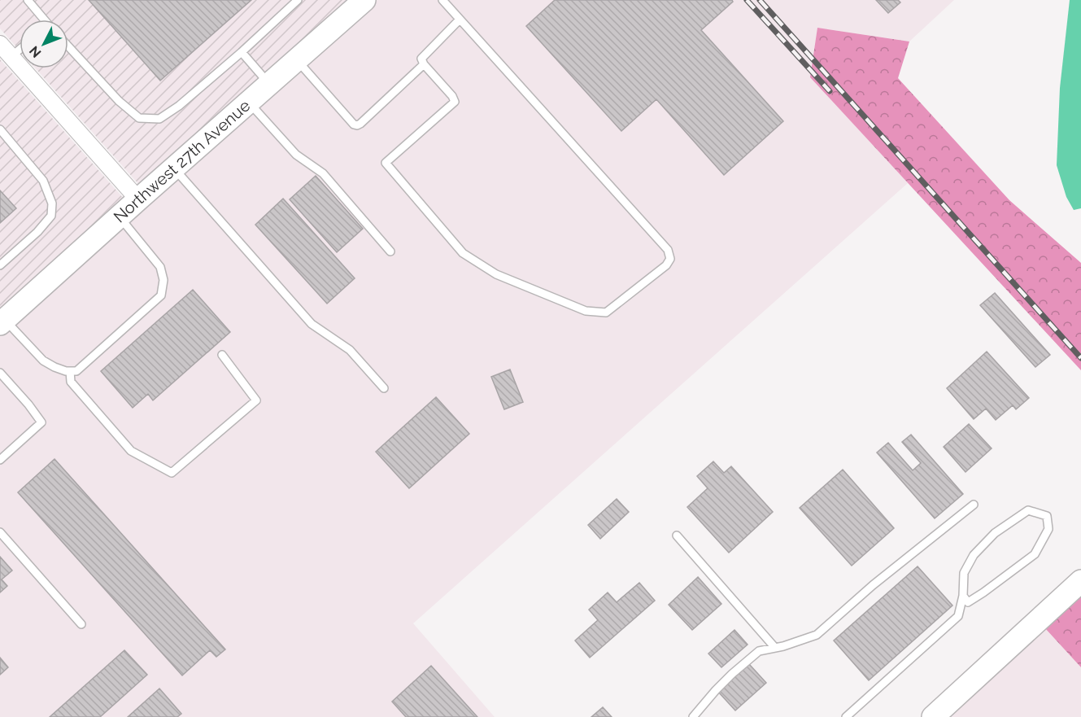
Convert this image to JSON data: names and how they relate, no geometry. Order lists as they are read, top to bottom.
{
  "streets": {
    "main road": ["Northwest 27th Avenue"]
  },
  "north": "bottom left"
}
